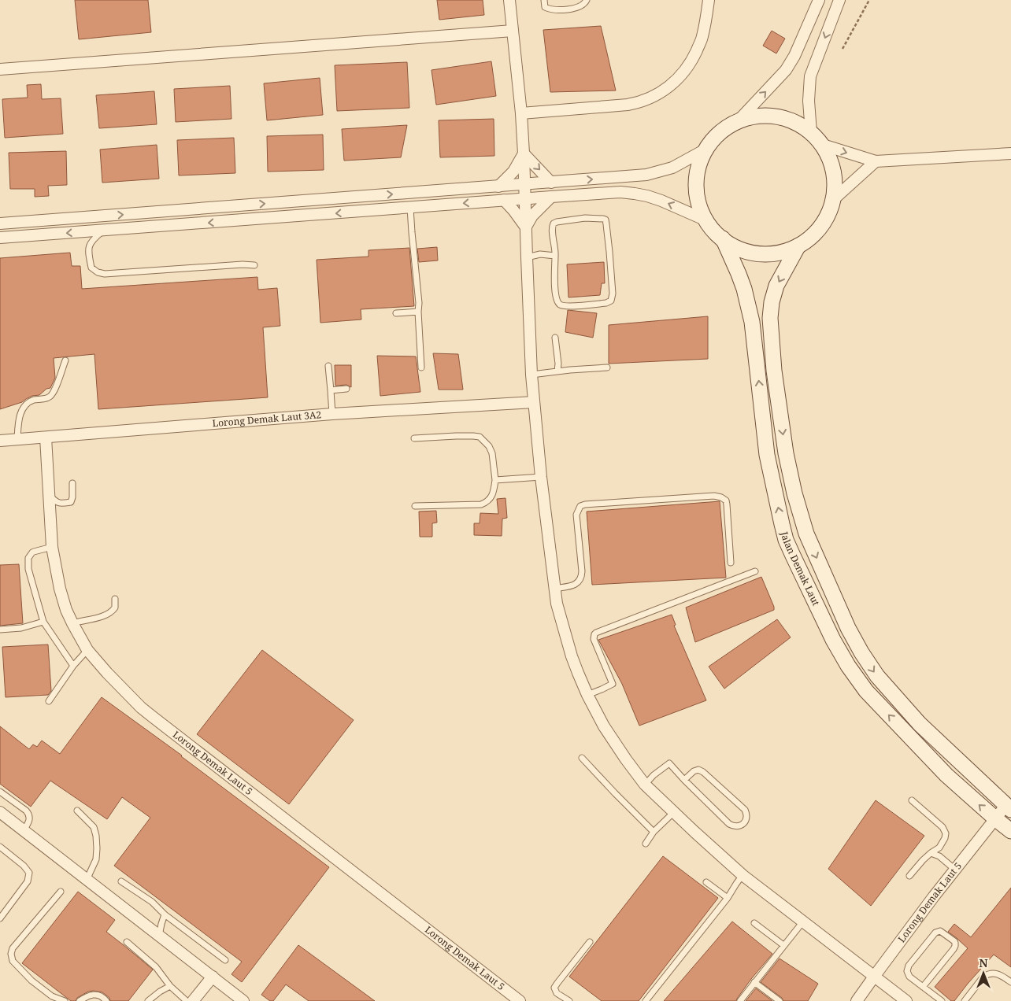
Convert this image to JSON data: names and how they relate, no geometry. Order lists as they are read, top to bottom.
{
  "streets": {
    "main road": ["Jalan Demak Laut"],
    "street": ["Lorong Demak Laut 3A2", "Lorong Demak Laut 5"]
  },
  "crossings": [
    ["Lorong Demak Laut 3A2", "Lorong Demak Laut 5"],
    ["Jalan Demak Laut", "Lorong Demak Laut 5"]
  ],
  "north": "top"
}
